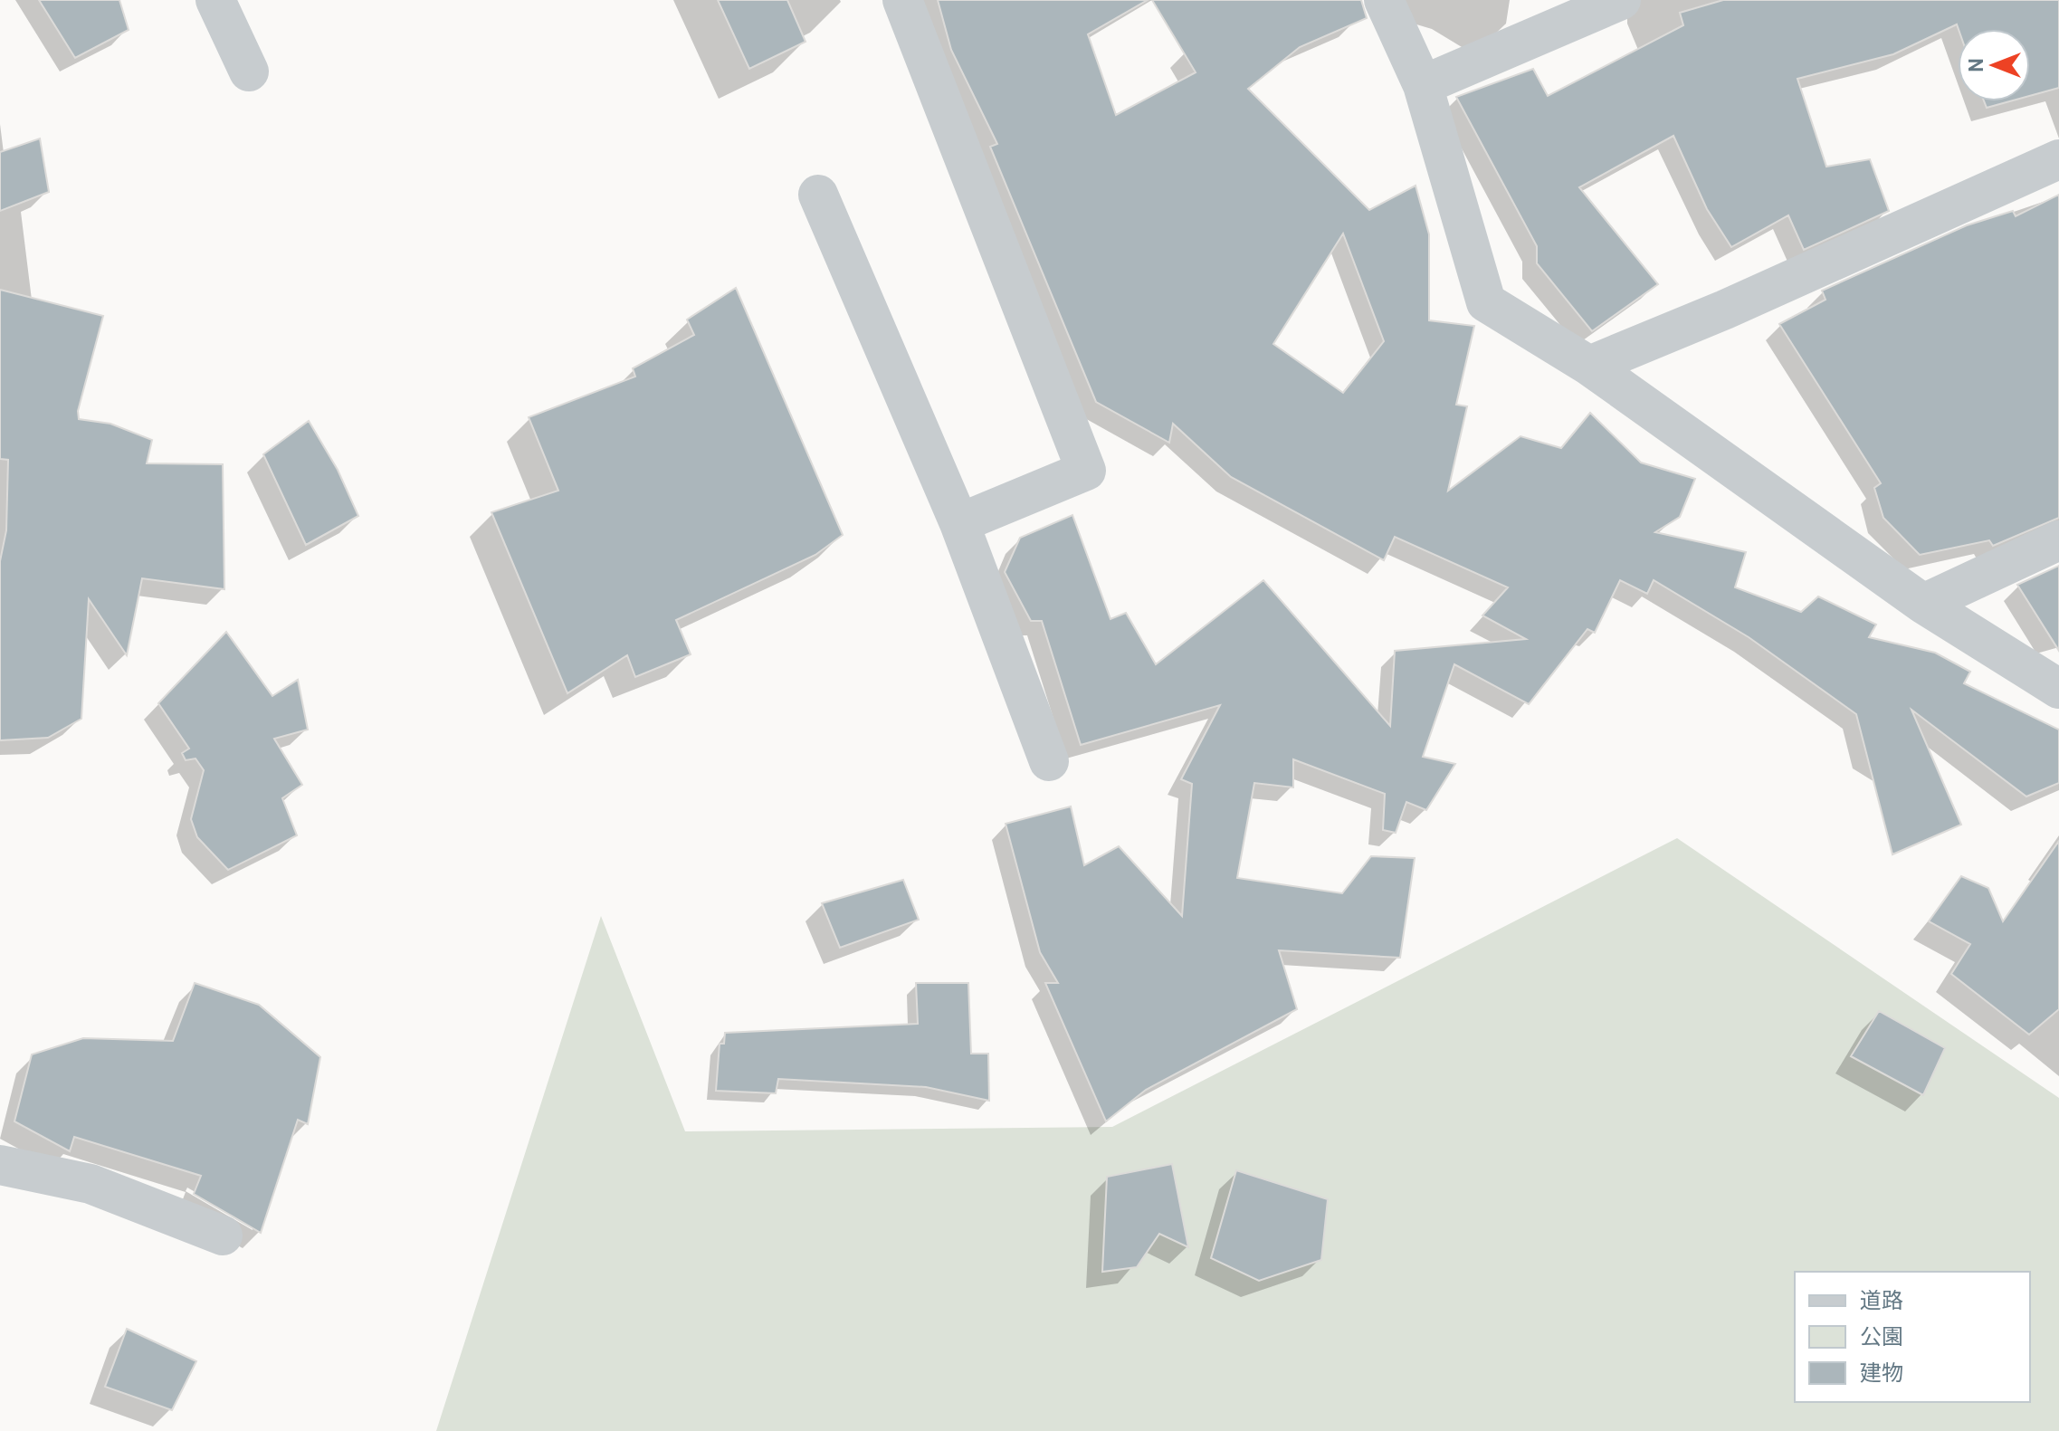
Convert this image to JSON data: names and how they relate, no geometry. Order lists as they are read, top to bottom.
{
  "legend": ["道路", "公園", "建物"],
  "north": "left"
}
